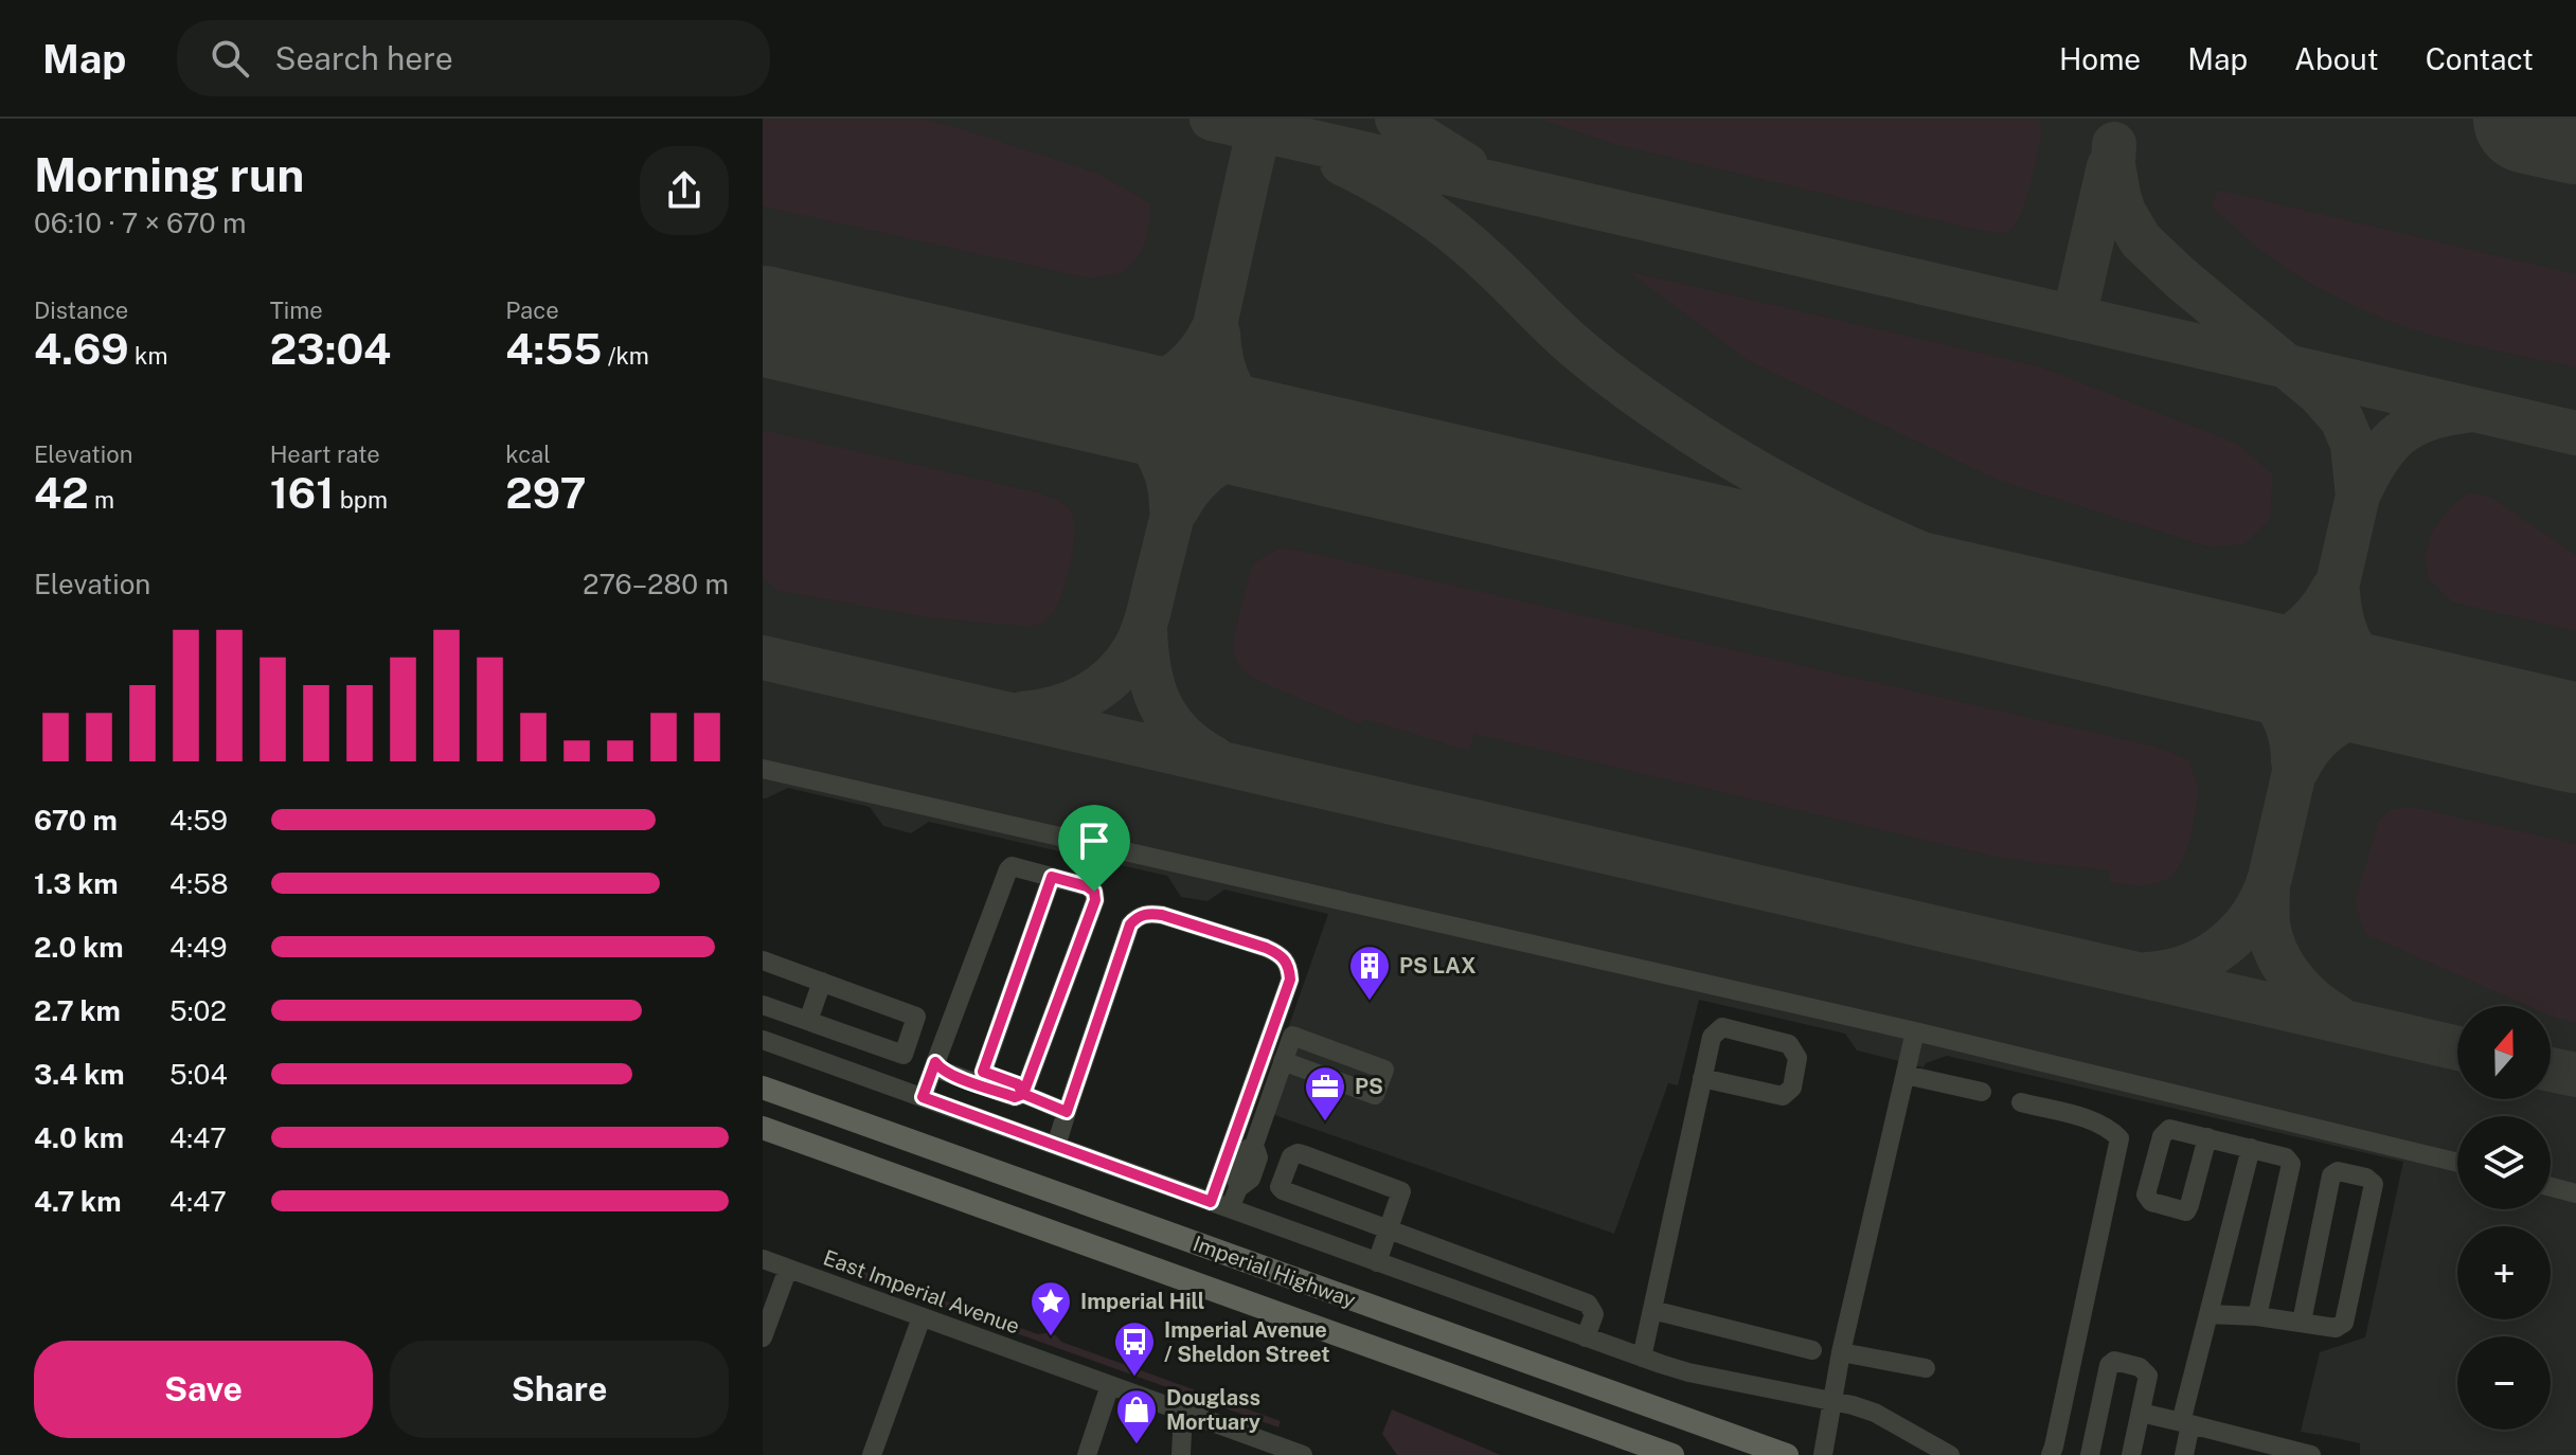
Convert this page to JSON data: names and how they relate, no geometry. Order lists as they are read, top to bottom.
{
  "streets": {
    "main road": ["Imperial Highway"],
    "street": ["East Imperial Avenue"]
  },
  "places": {
    "building": ["PS LAX"],
    "office": ["PS"],
    "place": ["Imperial Hill"],
    "bus stop": ["Imperial Avenue / Sheldon Street"],
    "shop": ["Douglass Mortuary"]
  },
  "north": "top",
  "page": {
    "header": "Map",
    "search": "Search here",
    "nav": [
      "Home",
      "Map",
      "About",
      "Contact"
    ],
    "heading": ["Morning run", "06:10 · 7 × 670 m"],
    "stats": [
      ["Distance", "4.69 km"],
      ["Time", "23:04"],
      ["Pace", "4:55 /km"],
      ["Elevation", "42 m"],
      ["Heart rate", "161 bpm"],
      ["kcal", "297"]
    ],
    "chart": ["Elevation", "276–280 m"],
    "list": [
      {
        "name": "670 m",
        "note": "4:59"
      },
      {
        "name": "1.3 km",
        "note": "4:58"
      },
      {
        "name": "2.0 km",
        "note": "4:49"
      },
      {
        "name": "2.7 km",
        "note": "5:02"
      },
      {
        "name": "3.4 km",
        "note": "5:04"
      },
      {
        "name": "4.0 km",
        "note": "4:47"
      },
      {
        "name": "4.7 km",
        "note": "4:47"
      }
    ],
    "map_buttons": ["+", "−"],
    "buttons": ["Save", "Share"]
  }
}
